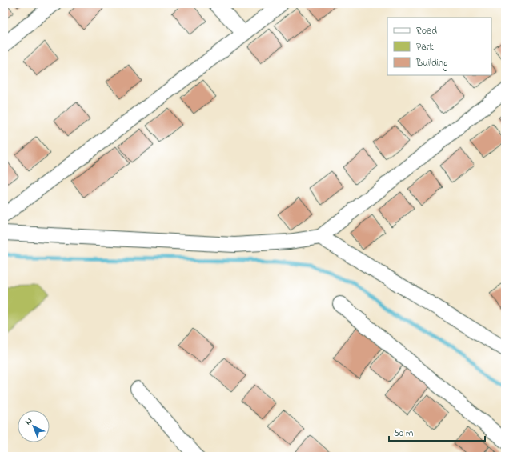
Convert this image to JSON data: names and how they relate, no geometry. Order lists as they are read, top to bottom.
{
  "legend": ["Road", "Park", "Building"],
  "scale_bar": "50 m",
  "north": "top left"
}
